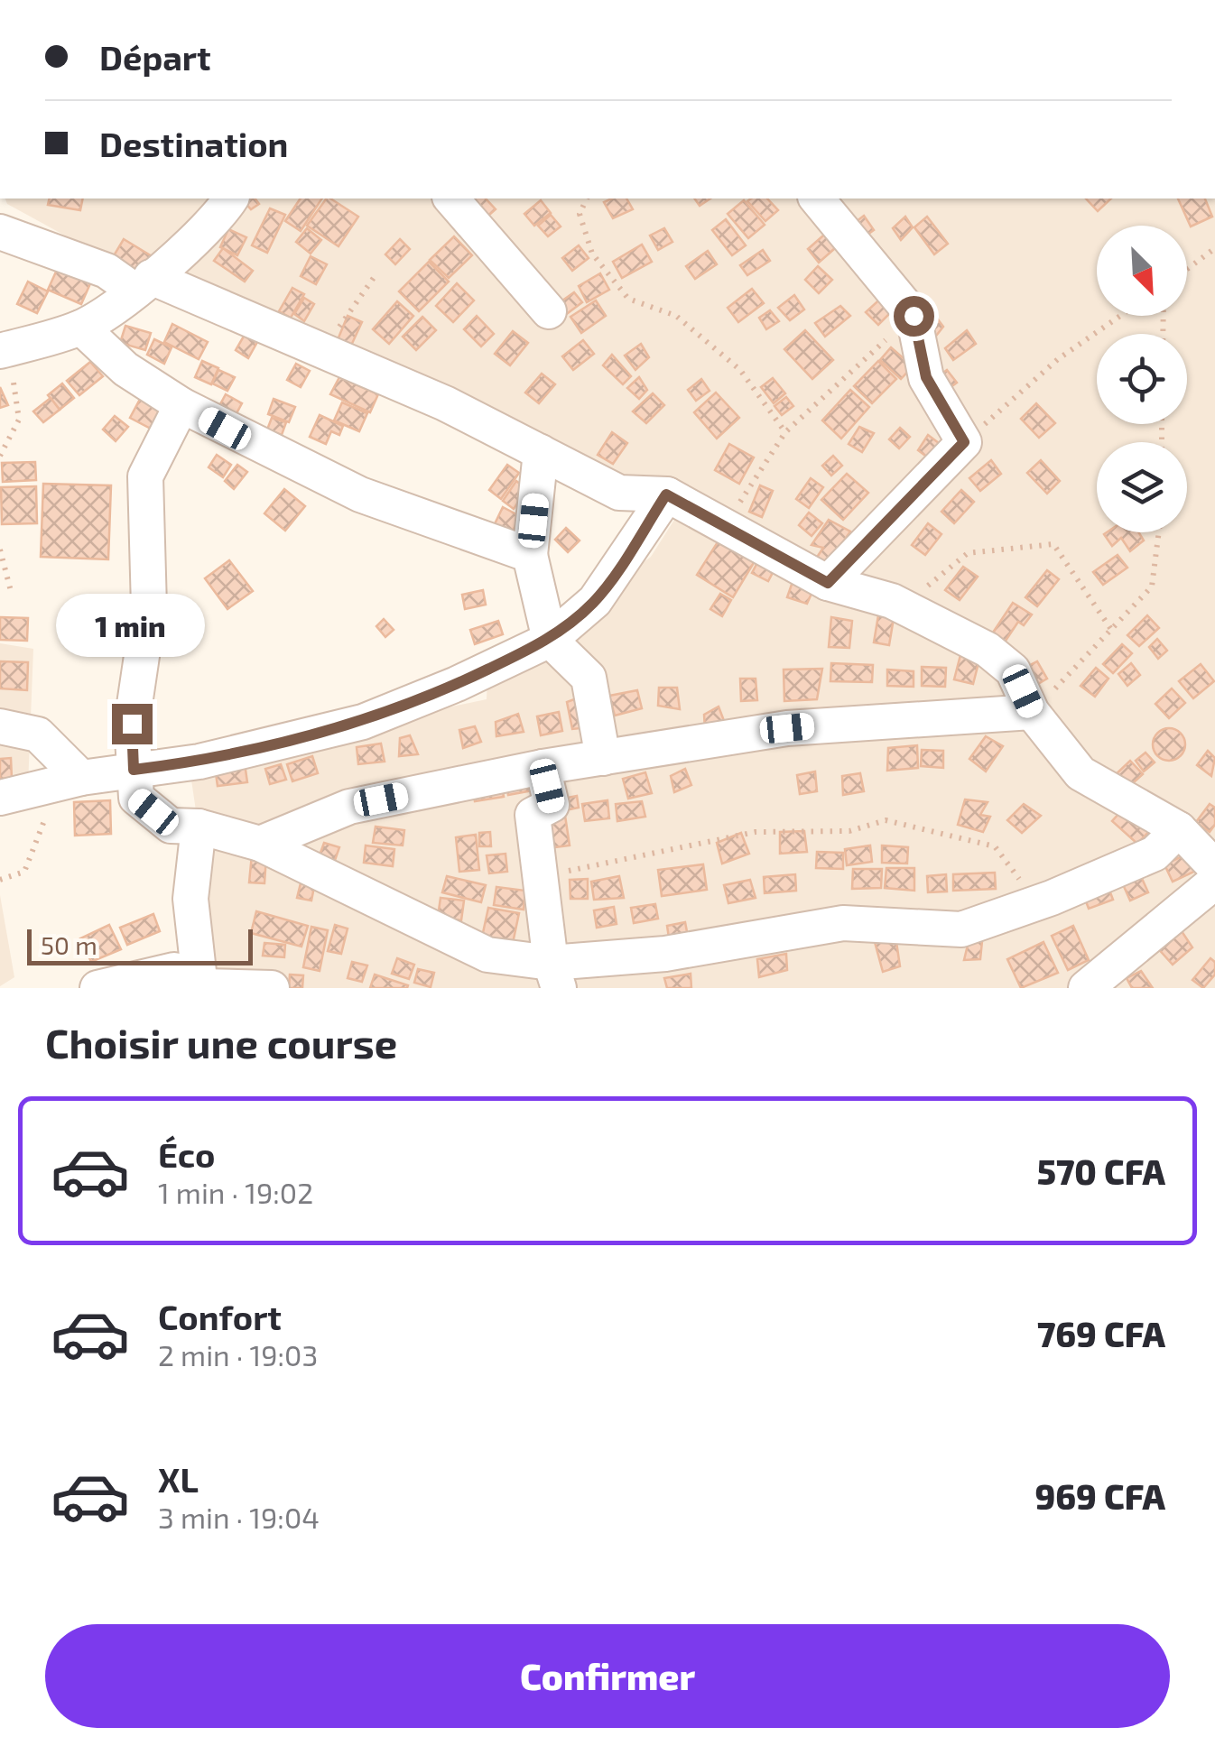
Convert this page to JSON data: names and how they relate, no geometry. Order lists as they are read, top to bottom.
{
  "scale_bar": "50 m",
  "north": "bottom right",
  "page": {
    "banner": ["Départ", "Destination"],
    "bubble": "1 min",
    "scale": "50 m",
    "heading": "Choisir une course",
    "list": [
      {
        "name": "Éco",
        "note": "1 min · 19:02",
        "value": "570 CFA"
      },
      {
        "name": "Confort",
        "note": "2 min · 19:03",
        "value": "769 CFA"
      },
      {
        "name": "XL",
        "note": "3 min · 19:04",
        "value": "969 CFA"
      }
    ],
    "buttons": "Confirmer"
  }
}
